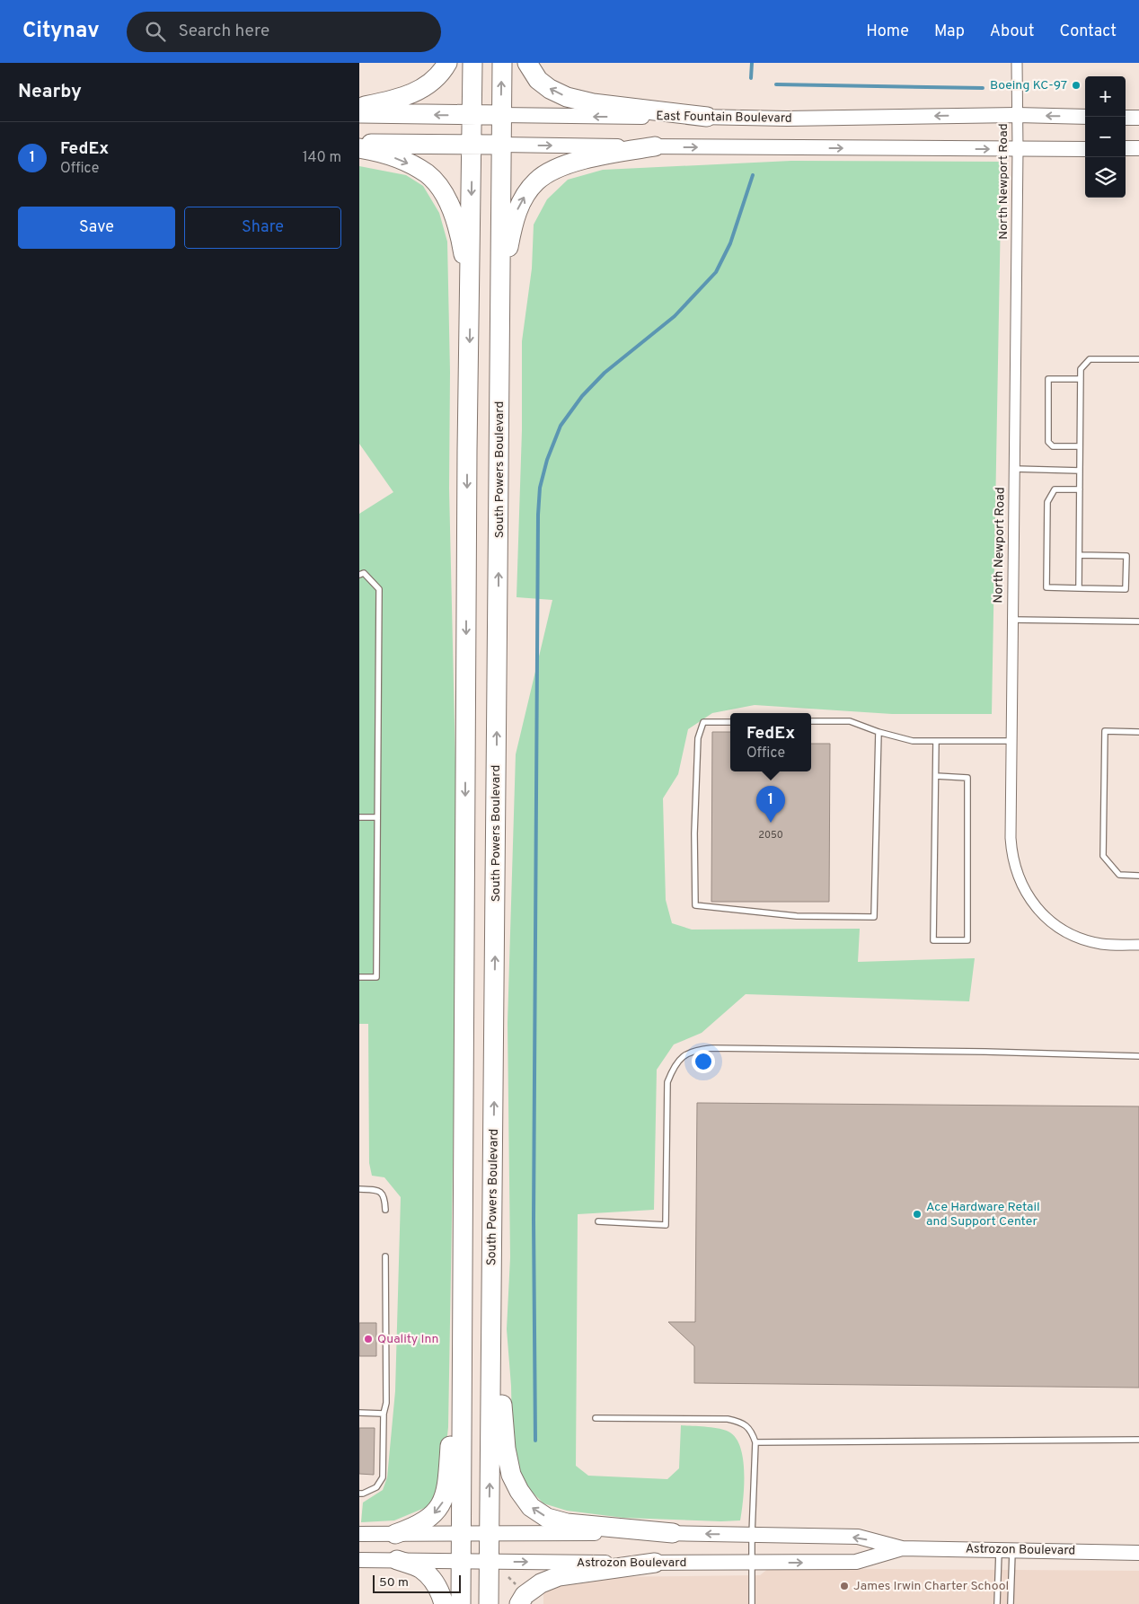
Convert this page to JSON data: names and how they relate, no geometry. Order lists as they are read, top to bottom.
{
  "streets": {
    "highway": ["East Fountain Boulevard", "South Powers Boulevard"],
    "street": ["North Newport Road", "Astrozon Boulevard"]
  },
  "crossings": [
    ["East Fountain Boulevard", "North Newport Road"],
    ["East Fountain Boulevard", "South Powers Boulevard"],
    ["South Powers Boulevard", "Astrozon Boulevard"]
  ],
  "places": [
    "Boeing KC-97",
    "Ace Hardware Retail and Support Center",
    "Quality Inn",
    "James Irwin Charter School"
  ],
  "house_numbers": ["2050"],
  "scale_bar": "50 m",
  "page": {
    "header": "Citynav",
    "search": "Search here",
    "nav": [
      "Home",
      "Map",
      "About",
      "Contact"
    ],
    "heading": "Nearby",
    "map_buttons": ["+", "−"],
    "list": [
      {
        "mark": "1",
        "name": "FedEx",
        "note": "Office",
        "value": "140 m"
      }
    ],
    "buttons": ["Save", "Share"],
    "popup": ["FedEx", "Office"],
    "pins": "1",
    "scale": "50 m"
  }
}
